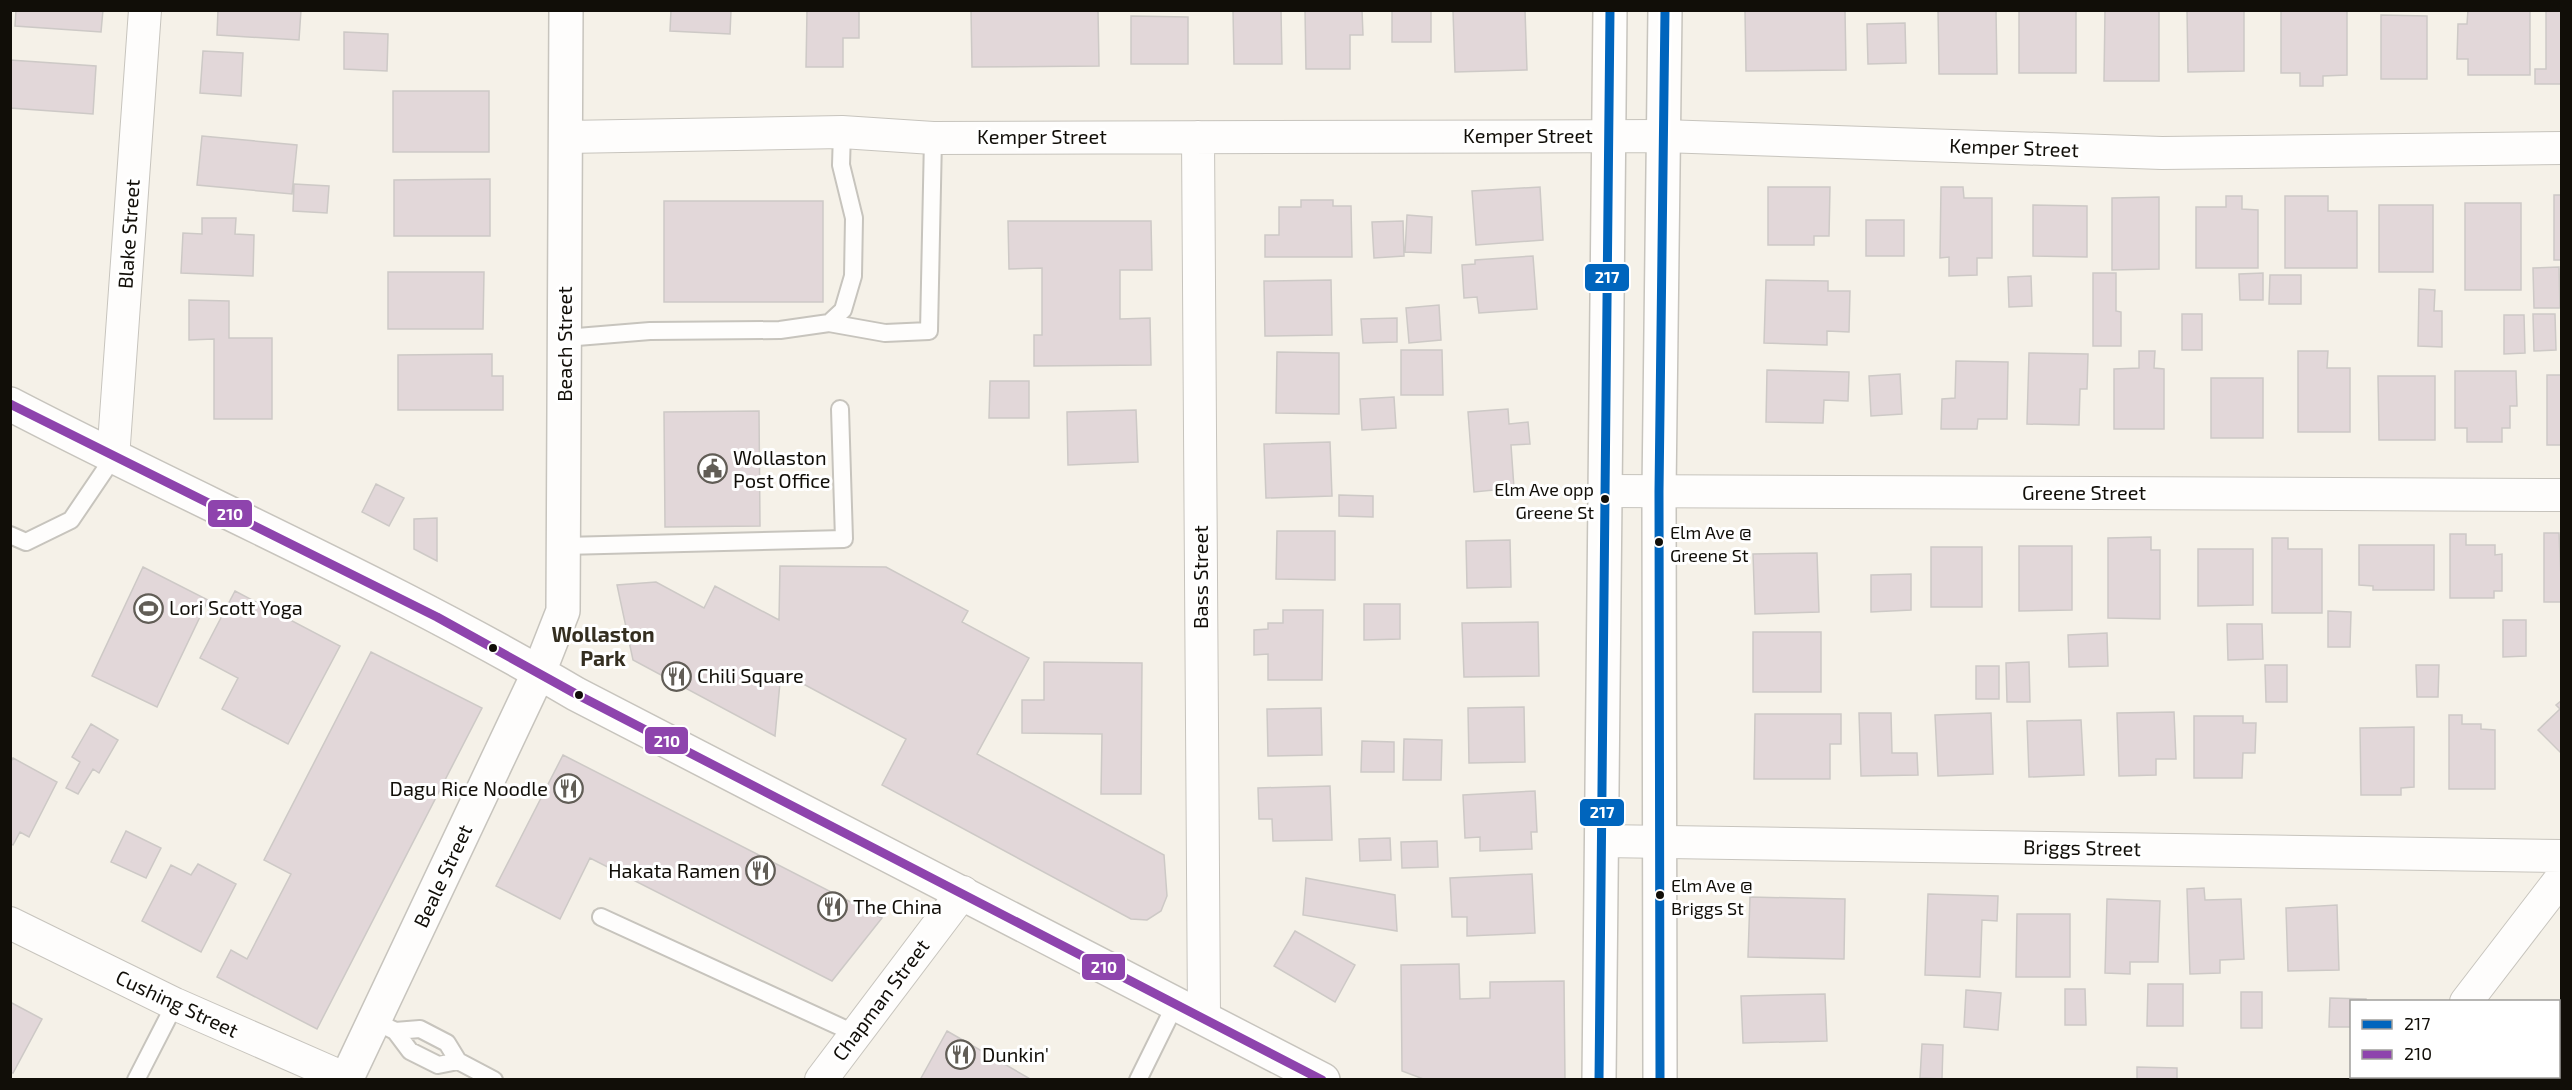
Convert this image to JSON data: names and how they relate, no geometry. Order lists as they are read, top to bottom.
{
  "streets": {
    "street": [
      "Kemper Street",
      "Blake Street",
      "Beach Street",
      "Greene Street",
      "Bass Street",
      "Briggs Street",
      "Beale Street",
      "Chapman Street",
      "Cushing Street"
    ]
  },
  "crossings": [
    ["Kemper Street", "Beach Street"],
    ["Kemper Street", "Bass Street"],
    ["Beach Street", "Beale Street"],
    ["Beale Street", "Cushing Street"]
  ],
  "districts": ["Wollaston Park"],
  "places": {
    "public building": ["Wollaston Post Office"],
    "other": ["Elm Ave opp Greene St", "Elm Ave @ Greene St", "Elm Ave @ Briggs St"],
    "sports": ["Lori Scott Yoga"],
    "restaurant": [
      "Chili Square",
      "Dagu Rice Noodle",
      "Hakata Ramen",
      "The China",
      "Dunkin'"
    ]
  },
  "lines": ["transit line 217", "transit line 210"],
  "legend": ["217", "210"]
}
